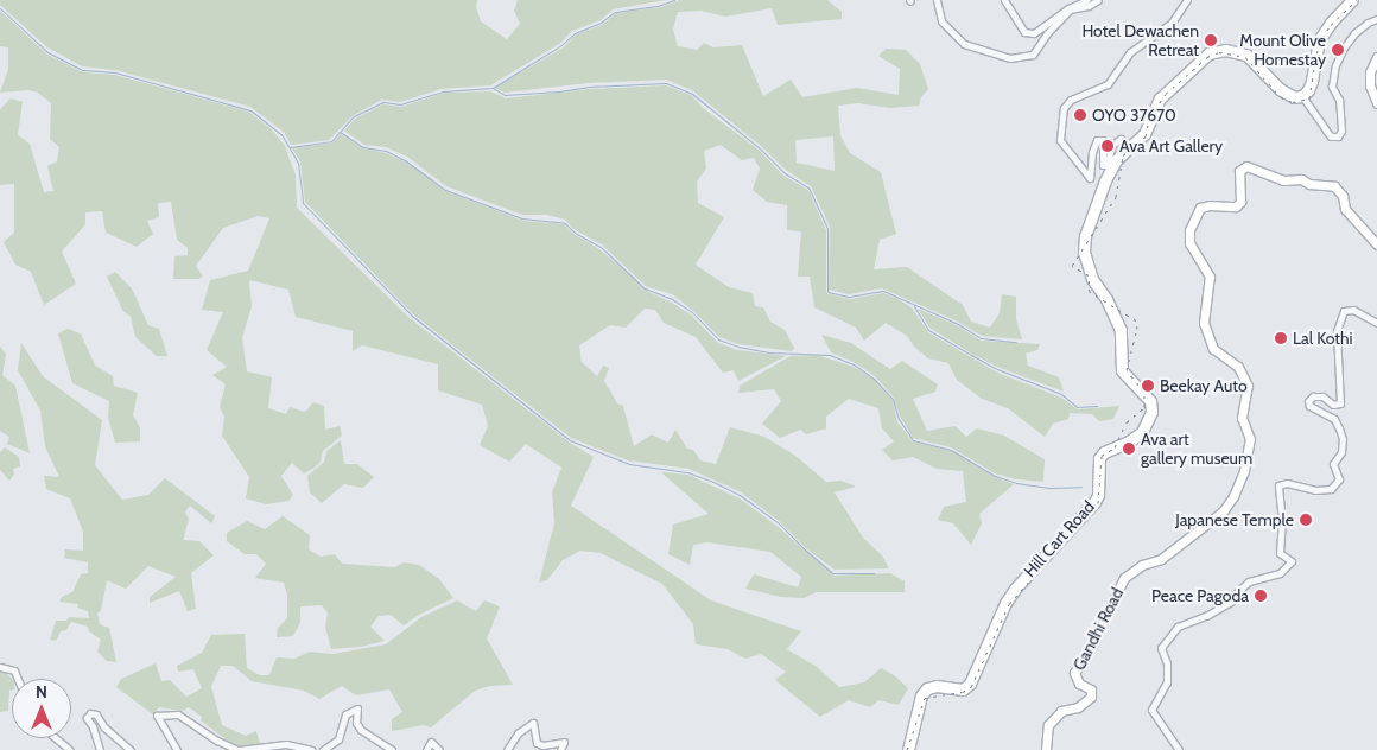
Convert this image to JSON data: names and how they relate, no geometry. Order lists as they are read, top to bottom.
{
  "streets": {
    "highway": ["Hill Cart Road"],
    "main road": ["Gandhi Road"]
  },
  "places": [
    "Hotel Dewachen Retreat",
    "Mount Olive Homestay",
    "OYO 37670",
    "Ava Art Gallery",
    "Lal Kothi",
    "Beekay Auto",
    "Ava art gallery museum",
    "Japanese Temple",
    "Peace Pagoda"
  ],
  "north": "top"
}
